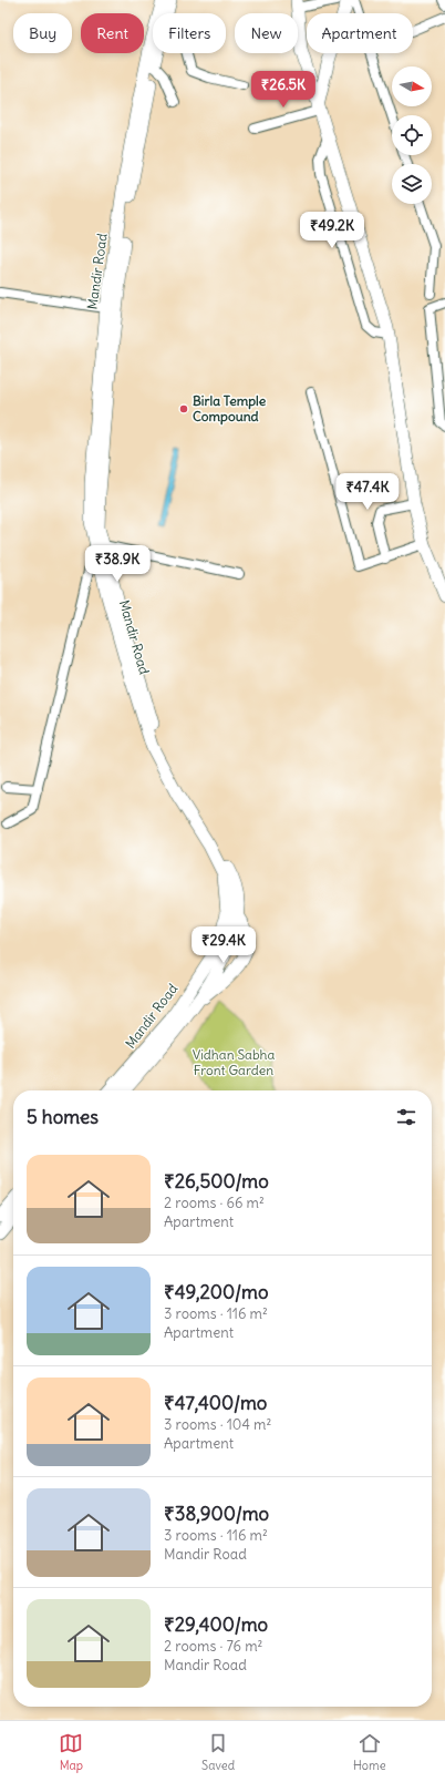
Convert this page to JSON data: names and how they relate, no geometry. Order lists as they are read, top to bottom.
{
  "streets": {
    "street": ["Mandir Road"]
  },
  "parks": ["Vidhan Sabha Front Garden"],
  "places": ["Birla Temple Compound"],
  "north": "right",
  "page": {
    "chip": [
      "Buy",
      "Rent",
      "Filters",
      "New",
      "Apartment"
    ],
    "price": [
      "₹26.5K",
      "₹49.2K",
      "₹47.4K",
      "₹38.9K",
      "₹29.4K"
    ],
    "heading": "5 homes",
    "list": [
      {
        "name": "₹26,500/mo",
        "note": "2 rooms · 66 m² · Apartment"
      },
      {
        "name": "₹49,200/mo",
        "note": "3 rooms · 116 m² · Apartment"
      },
      {
        "name": "₹47,400/mo",
        "note": "3 rooms · 104 m² · Apartment"
      },
      {
        "name": "₹38,900/mo",
        "note": "3 rooms · 116 m² · Mandir Road"
      },
      {
        "name": "₹29,400/mo",
        "note": "2 rooms · 76 m² · Mandir Road"
      }
    ],
    "tabs": ["Map", "Saved", "Home"]
  }
}
